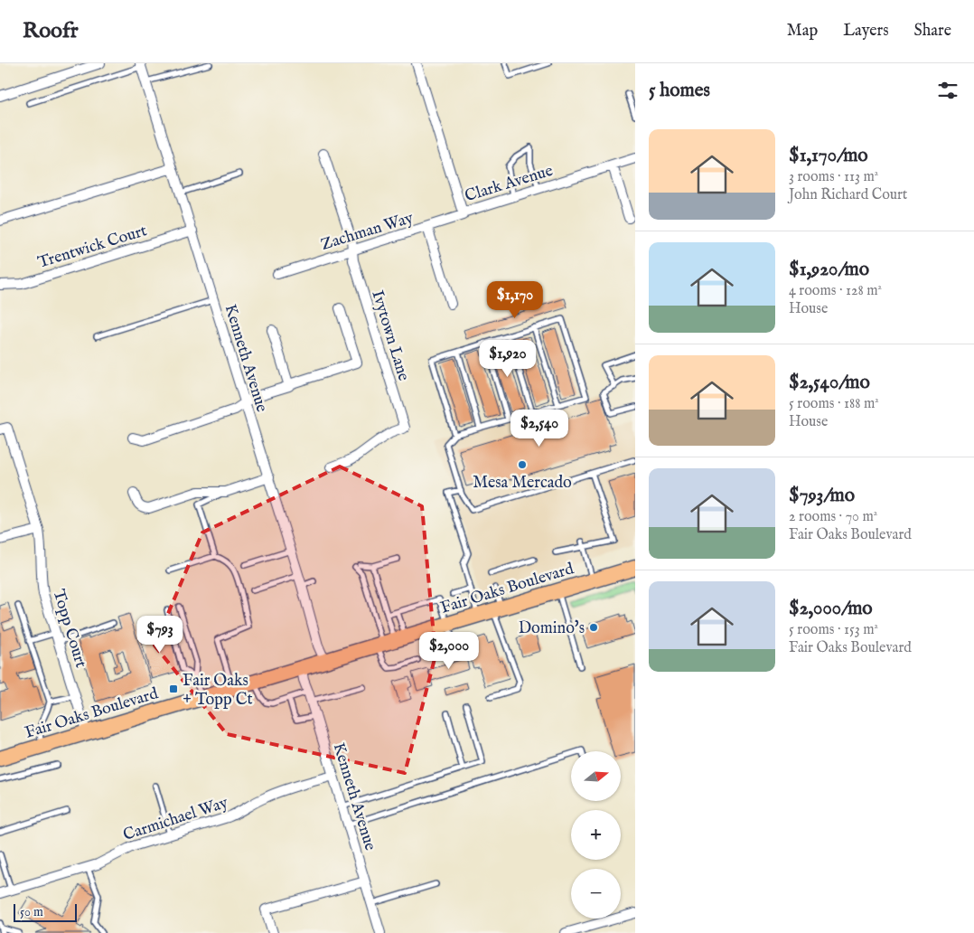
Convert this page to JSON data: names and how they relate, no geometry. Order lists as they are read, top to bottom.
{
  "streets": {
    "main road": ["Fair Oaks Boulevard"],
    "street": [
      "Clark Avenue",
      "Zachman Way",
      "Trentwick Court",
      "Ivytown Lane",
      "Kenneth Avenue",
      "Topp Court",
      "Carmichael Way"
    ]
  },
  "crossings": [
    ["Clark Avenue", "Zachman Way"],
    ["Zachman Way", "Ivytown Lane"],
    ["Trentwick Court", "Kenneth Avenue"],
    ["Kenneth Avenue", "Fair Oaks Boulevard"],
    ["Kenneth Avenue", "Carmichael Way"],
    ["Fair Oaks Boulevard", "Topp Court"]
  ],
  "places": {
    "other": ["Mesa Mercado", "Domino's"],
    "transit": ["Fair Oaks + Topp Ct"]
  },
  "scale_bar": "50 m",
  "north": "right",
  "page": {
    "header": "Roofr",
    "nav": ["Map", "Layers", "Share"],
    "heading": "5 homes",
    "list": [
      {
        "name": "$1,170/mo",
        "note": "3 rooms · 113 m² · John Richard Court"
      },
      {
        "name": "$1,920/mo",
        "note": "4 rooms · 128 m² · House"
      },
      {
        "name": "$2,540/mo",
        "note": "5 rooms · 188 m² · House"
      },
      {
        "name": "$793/mo",
        "note": "2 rooms · 70 m² · Fair Oaks Boulevard"
      },
      {
        "name": "$2,000/mo",
        "note": "5 rooms · 153 m² · Fair Oaks Boulevard"
      }
    ],
    "price": [
      "$1,170",
      "$1,920",
      "$2,540",
      "$793",
      "$2,000"
    ],
    "map_buttons": ["+", "−"],
    "scale": "50 m"
  }
}
